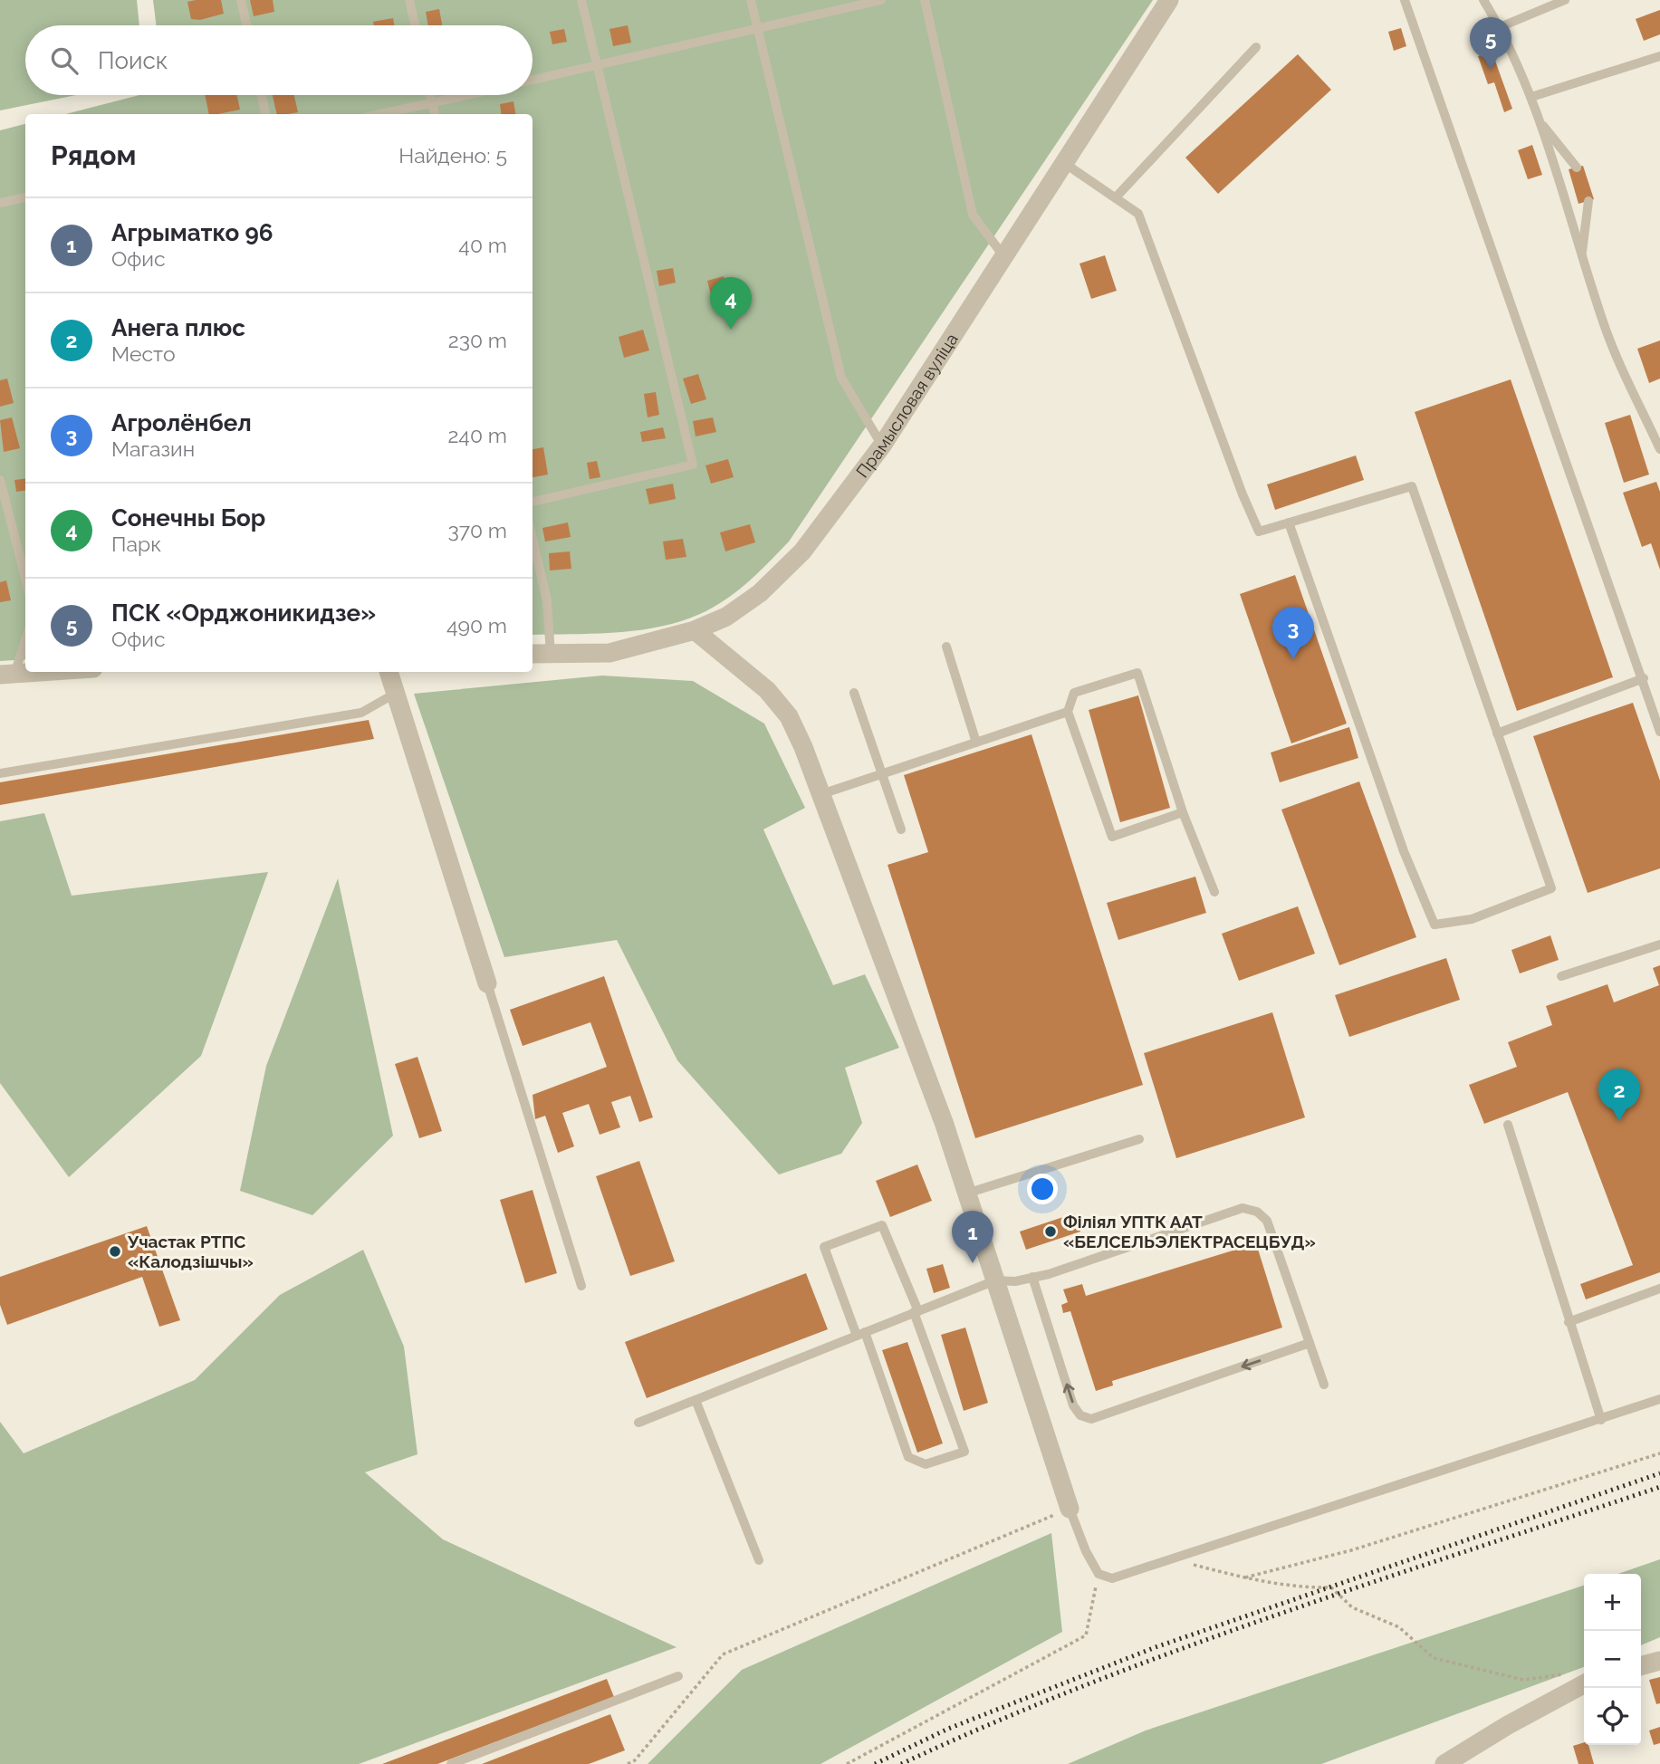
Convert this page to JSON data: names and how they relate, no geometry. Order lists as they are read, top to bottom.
{
  "streets": {
    "street": ["Прамысловая вуліца"]
  },
  "places": ["Філіял УПТК ААТ «БЕЛСЕЛЬЭЛЕКТРАСЕЦБУД»", "Участак РТПС «Калодзішчы»"],
  "page": {
    "pins": [
      "5",
      "4",
      "3",
      "2",
      "1"
    ],
    "search": "Поиск",
    "heading": ["Рядом", "Найдено: 5"],
    "list": [
      {
        "mark": "1",
        "name": "Агрыматко 96",
        "note": "Офис",
        "value": "40 m"
      },
      {
        "mark": "2",
        "name": "Анега плюс",
        "note": "Место",
        "value": "230 m"
      },
      {
        "mark": "3",
        "name": "Агролёнбел",
        "note": "Магазин",
        "value": "240 m"
      },
      {
        "mark": "4",
        "name": "Сонечны Бор",
        "note": "Парк",
        "value": "370 m"
      },
      {
        "mark": "5",
        "name": "ПСК «Орджоникидзе»",
        "note": "Офис",
        "value": "490 m"
      }
    ],
    "map_buttons": ["+", "−"]
  }
}
